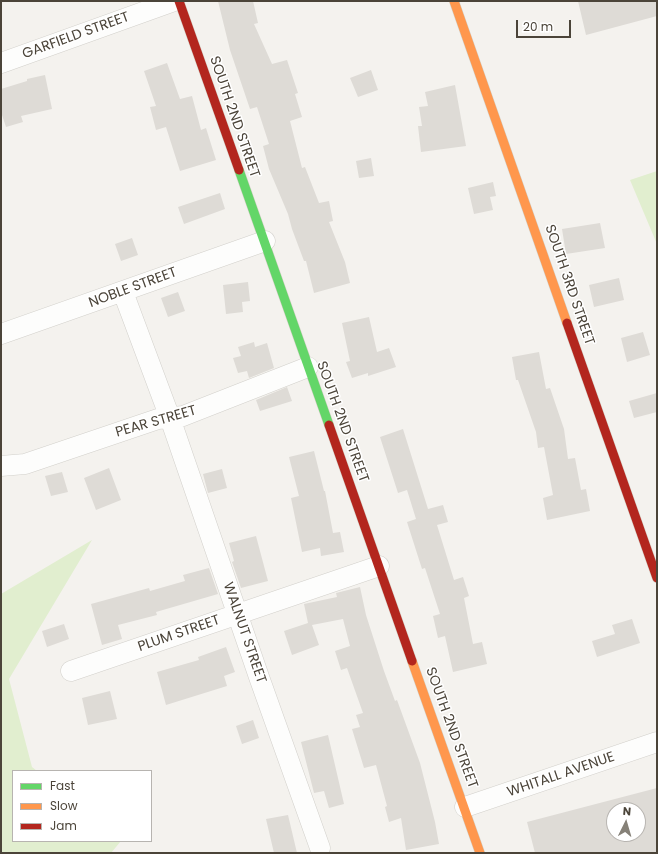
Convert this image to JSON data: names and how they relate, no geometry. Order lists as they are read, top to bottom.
{
  "streets": {
    "main road": ["SOUTH 2ND STREET", "SOUTH 3RD STREET"],
    "street": [
      "GARFIELD STREET",
      "NOBLE STREET",
      "PEAR STREET",
      "WALNUT STREET",
      "PLUM STREET",
      "WHITALL AVENUE"
    ]
  },
  "crossings": [
    ["SOUTH 2ND STREET", "NOBLE STREET"],
    ["SOUTH 2ND STREET", "PEAR STREET"],
    ["SOUTH 2ND STREET", "PLUM STREET"],
    ["SOUTH 2ND STREET", "WHITALL AVENUE"],
    ["NOBLE STREET", "WALNUT STREET"],
    ["PEAR STREET", "WALNUT STREET"],
    ["WALNUT STREET", "PLUM STREET"]
  ],
  "legend": ["Fast", "Slow", "Jam"],
  "scale_bar": "20 m",
  "north": "top"
}
